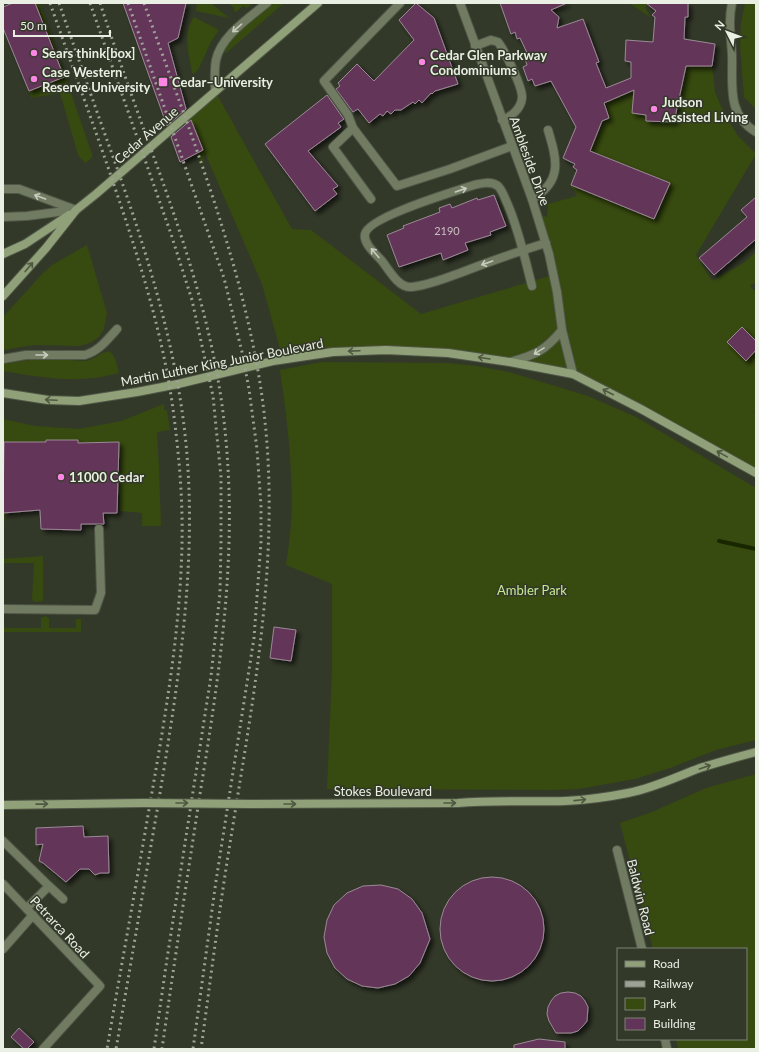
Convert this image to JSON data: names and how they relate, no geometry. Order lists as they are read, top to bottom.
{
  "streets": {
    "main road": ["Cedar Avenue", "Martin Luther King Junior Boulevard", "Stokes Boulevard"],
    "street": ["Ambleside Drive", "Baldwin Road", "Petrarca Road"]
  },
  "crossings": [
    ["Ambleside Drive", "Martin Luther King Junior Boulevard"]
  ],
  "one_way": ["Martin Luther King Junior Boulevard", "Stokes Boulevard"],
  "parks": ["Ambler Park"],
  "places": {
    "other": [
      "Sears think[box]",
      "Cedar Glen Parkway Condominiums",
      "Case Western Reserve University",
      "Judson Assisted Living",
      "11000 Cedar"
    ],
    "transit": ["Cedar–University"]
  },
  "house_numbers": ["2190"],
  "legend": [
    "Road",
    "Railway",
    "Park",
    "Building"
  ],
  "scale_bar": "50 m",
  "north": "top left"
}
